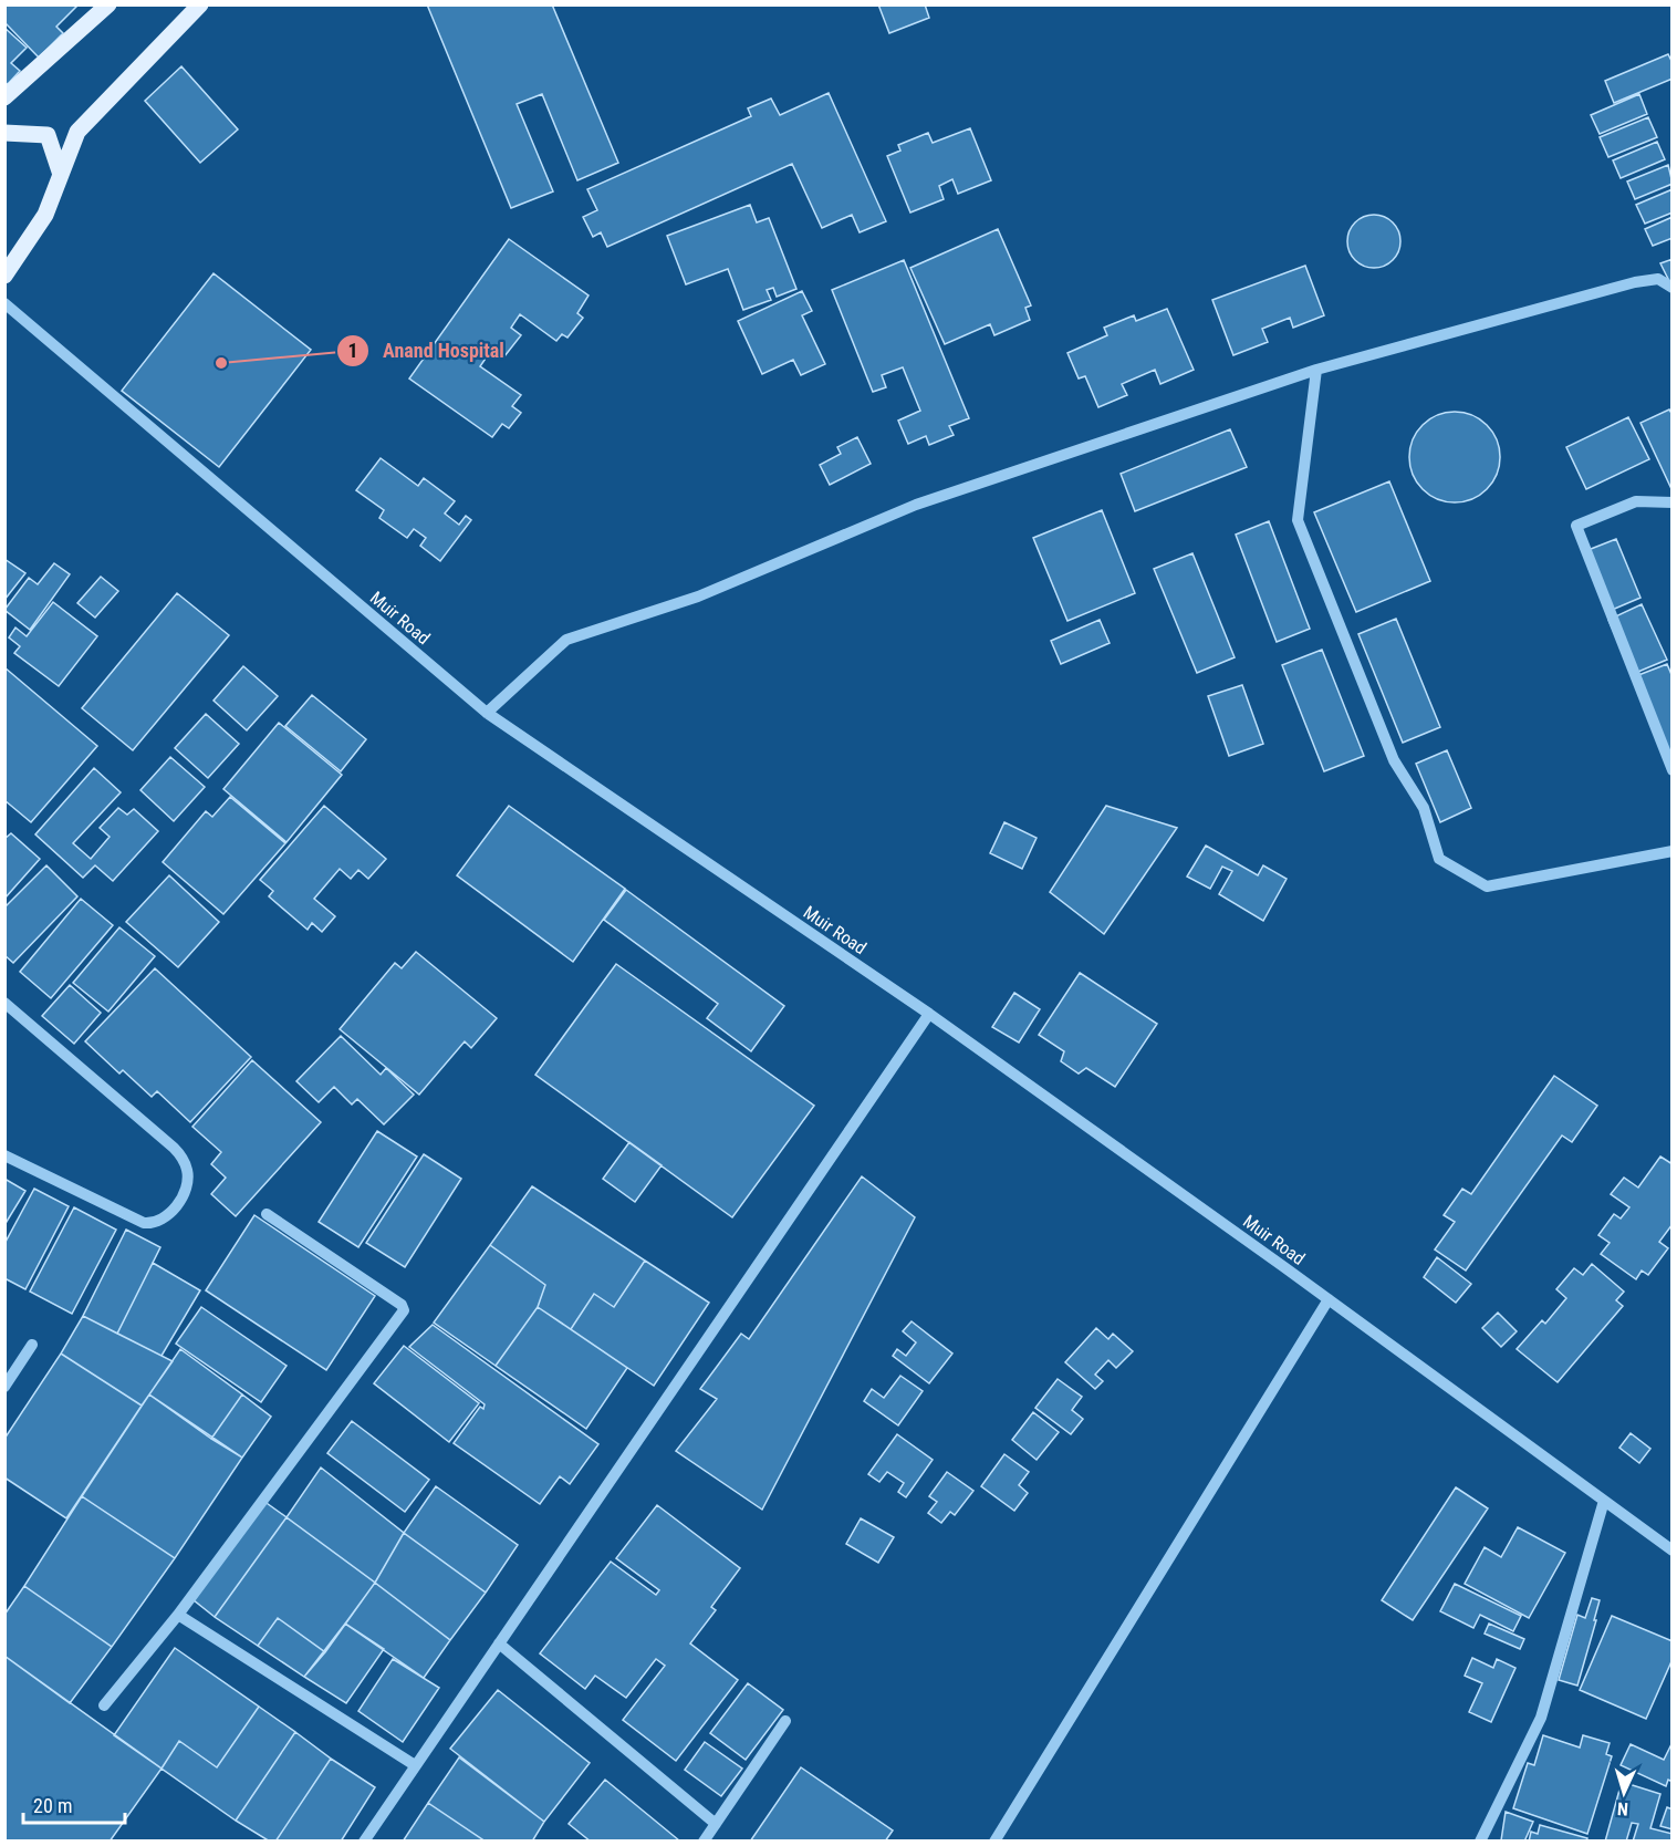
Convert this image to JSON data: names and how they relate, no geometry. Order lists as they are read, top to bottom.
{
  "streets": {
    "street": ["Muir Road"]
  },
  "places": ["Anand Hospital"],
  "scale_bar": "20 m",
  "north": "bottom"
}
